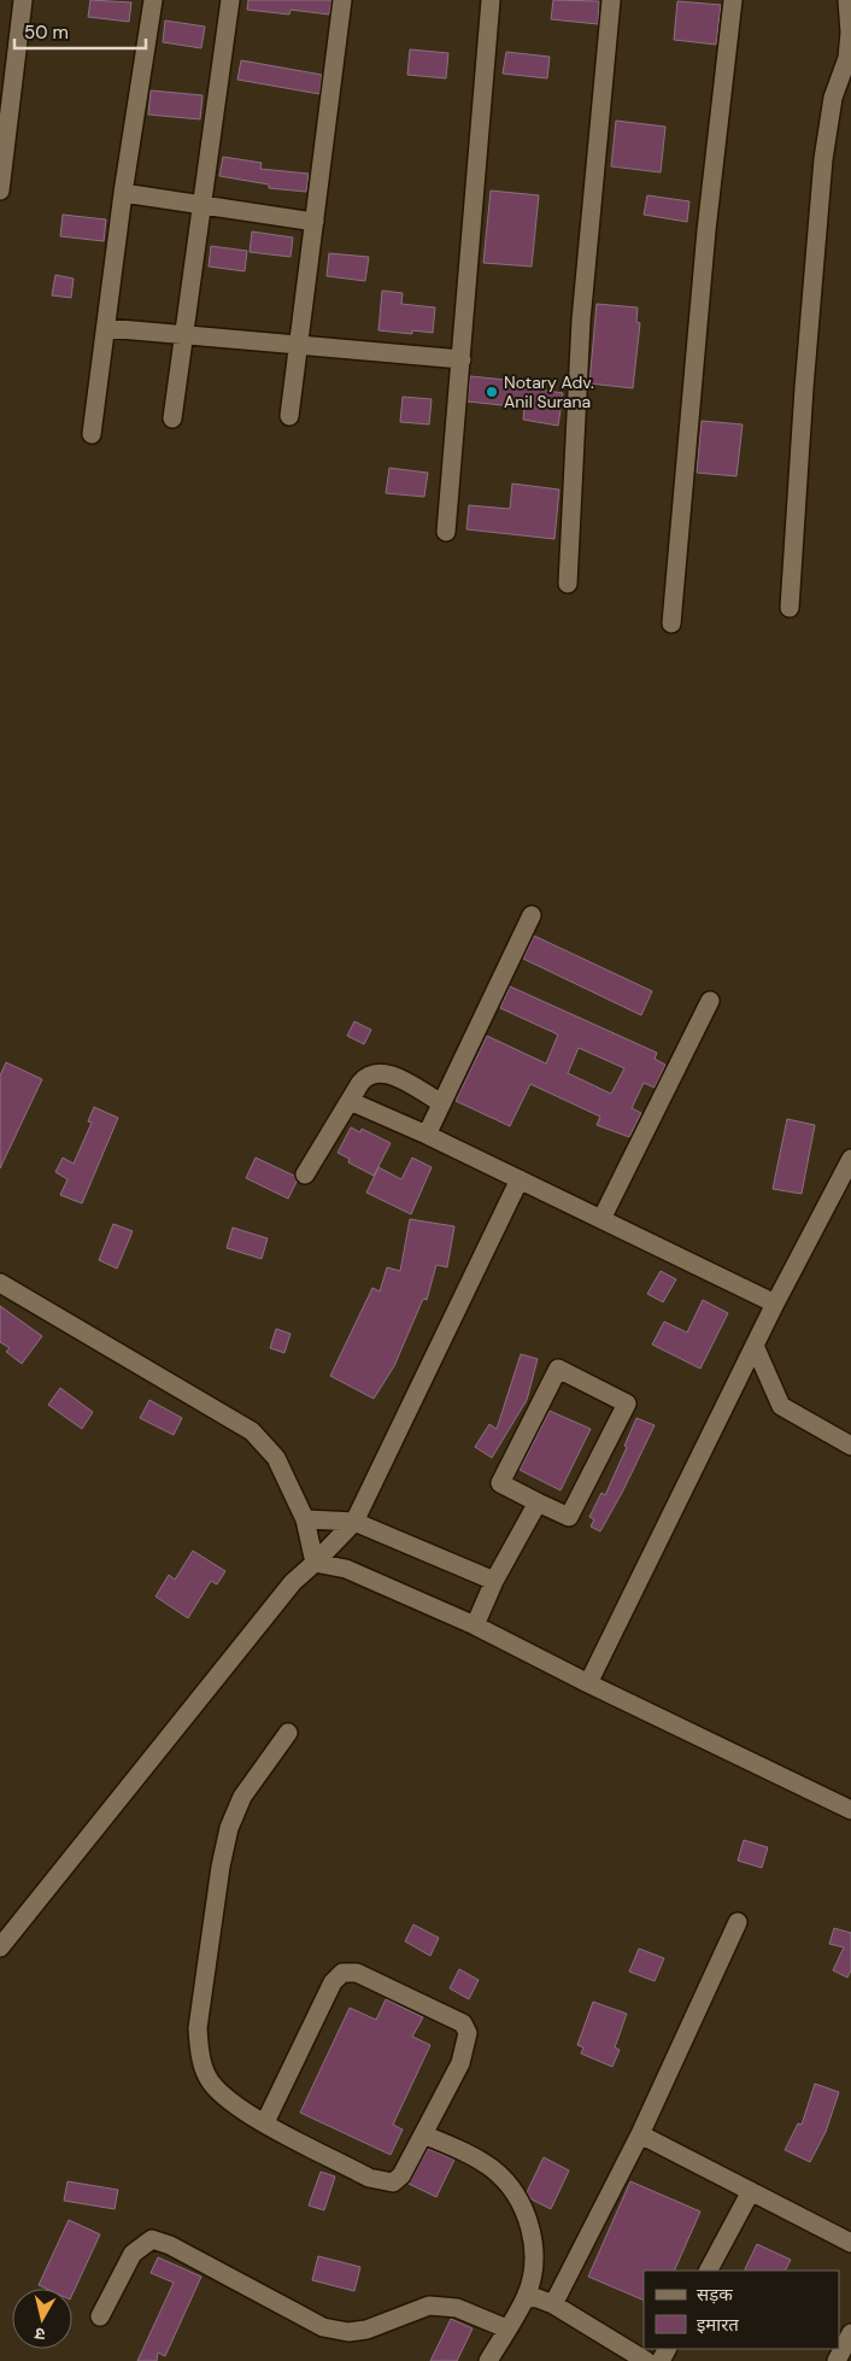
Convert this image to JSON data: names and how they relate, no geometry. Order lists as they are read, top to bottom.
{
  "places": ["Notary Adv. Anil Surana"],
  "legend": ["सड़क", "इमारत"],
  "scale_bar": "50 m",
  "north": "bottom"
}
